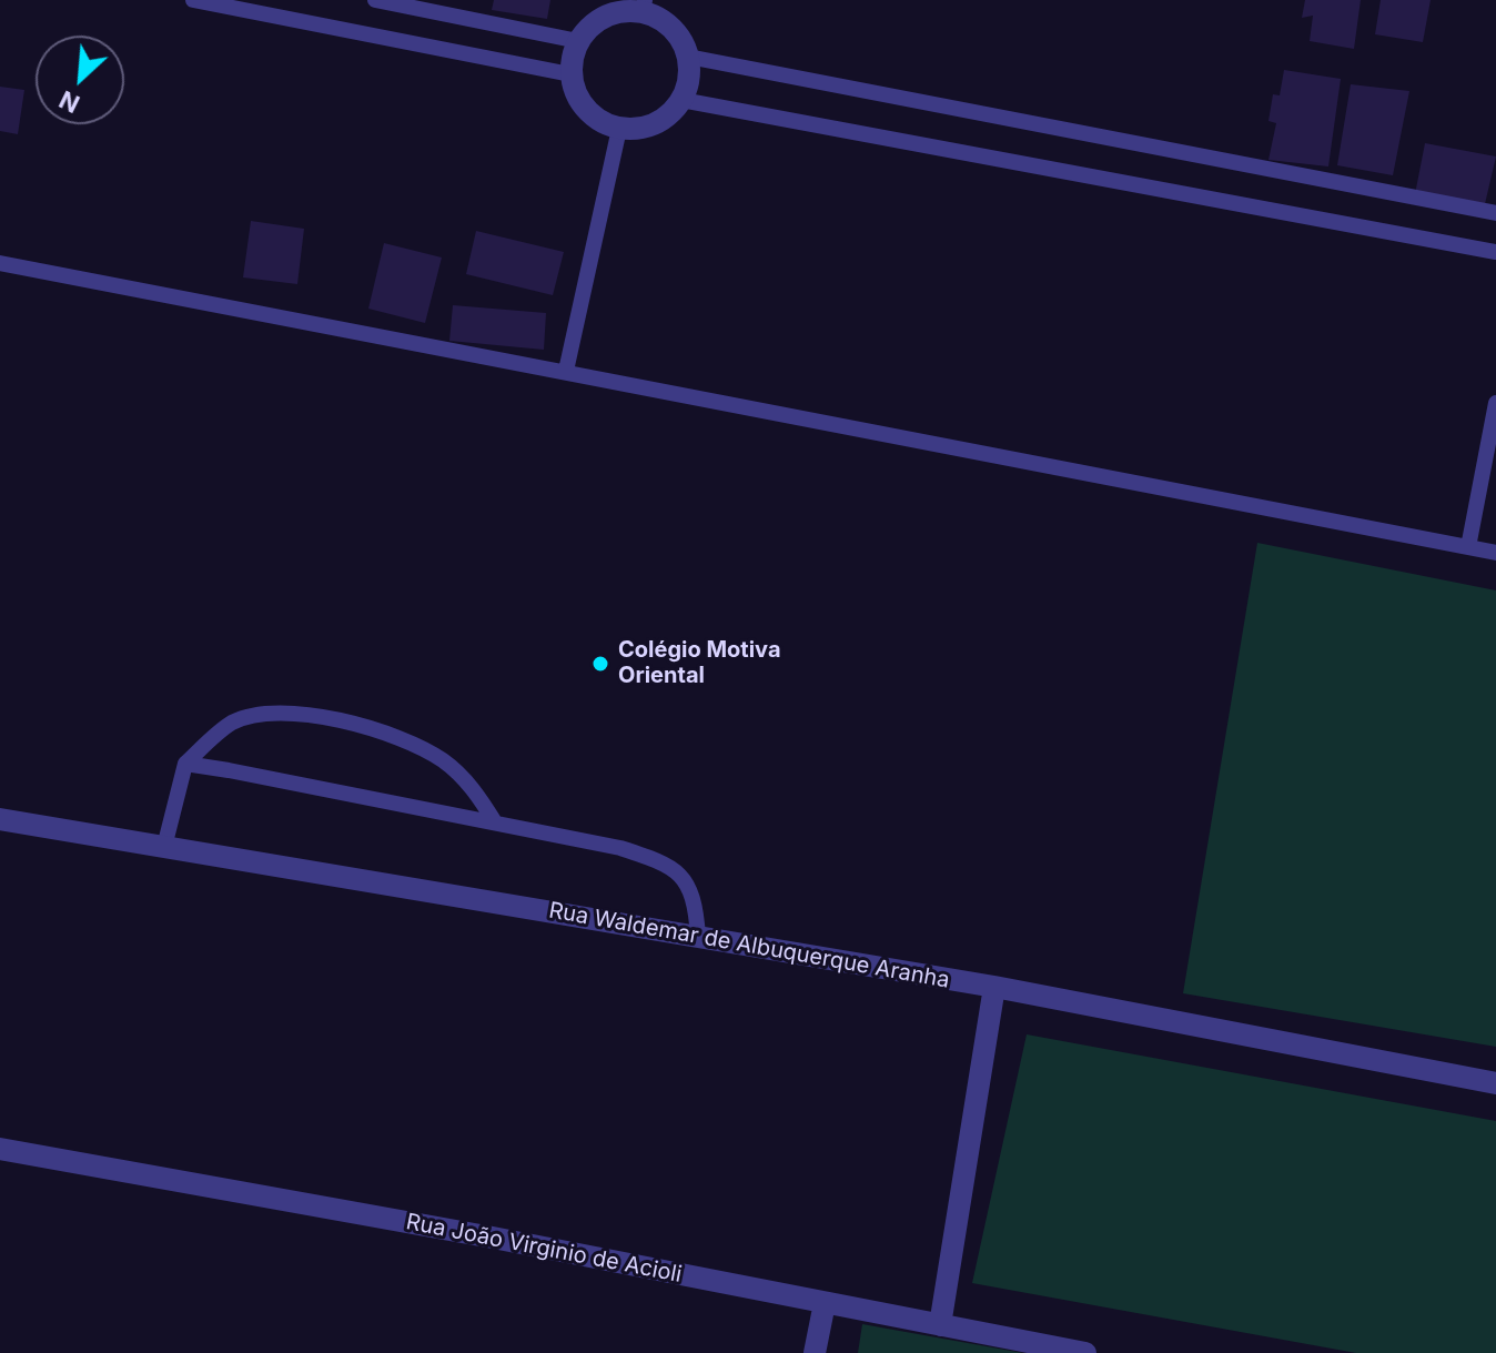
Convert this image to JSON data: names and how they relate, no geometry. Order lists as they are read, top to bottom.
{
  "streets": {
    "street": ["Rua Waldemar de Albuquerque Aranha", "Rua João Virginio de Acioli"]
  },
  "places": ["Colégio Motiva Oriental"],
  "north": "bottom left"
}
